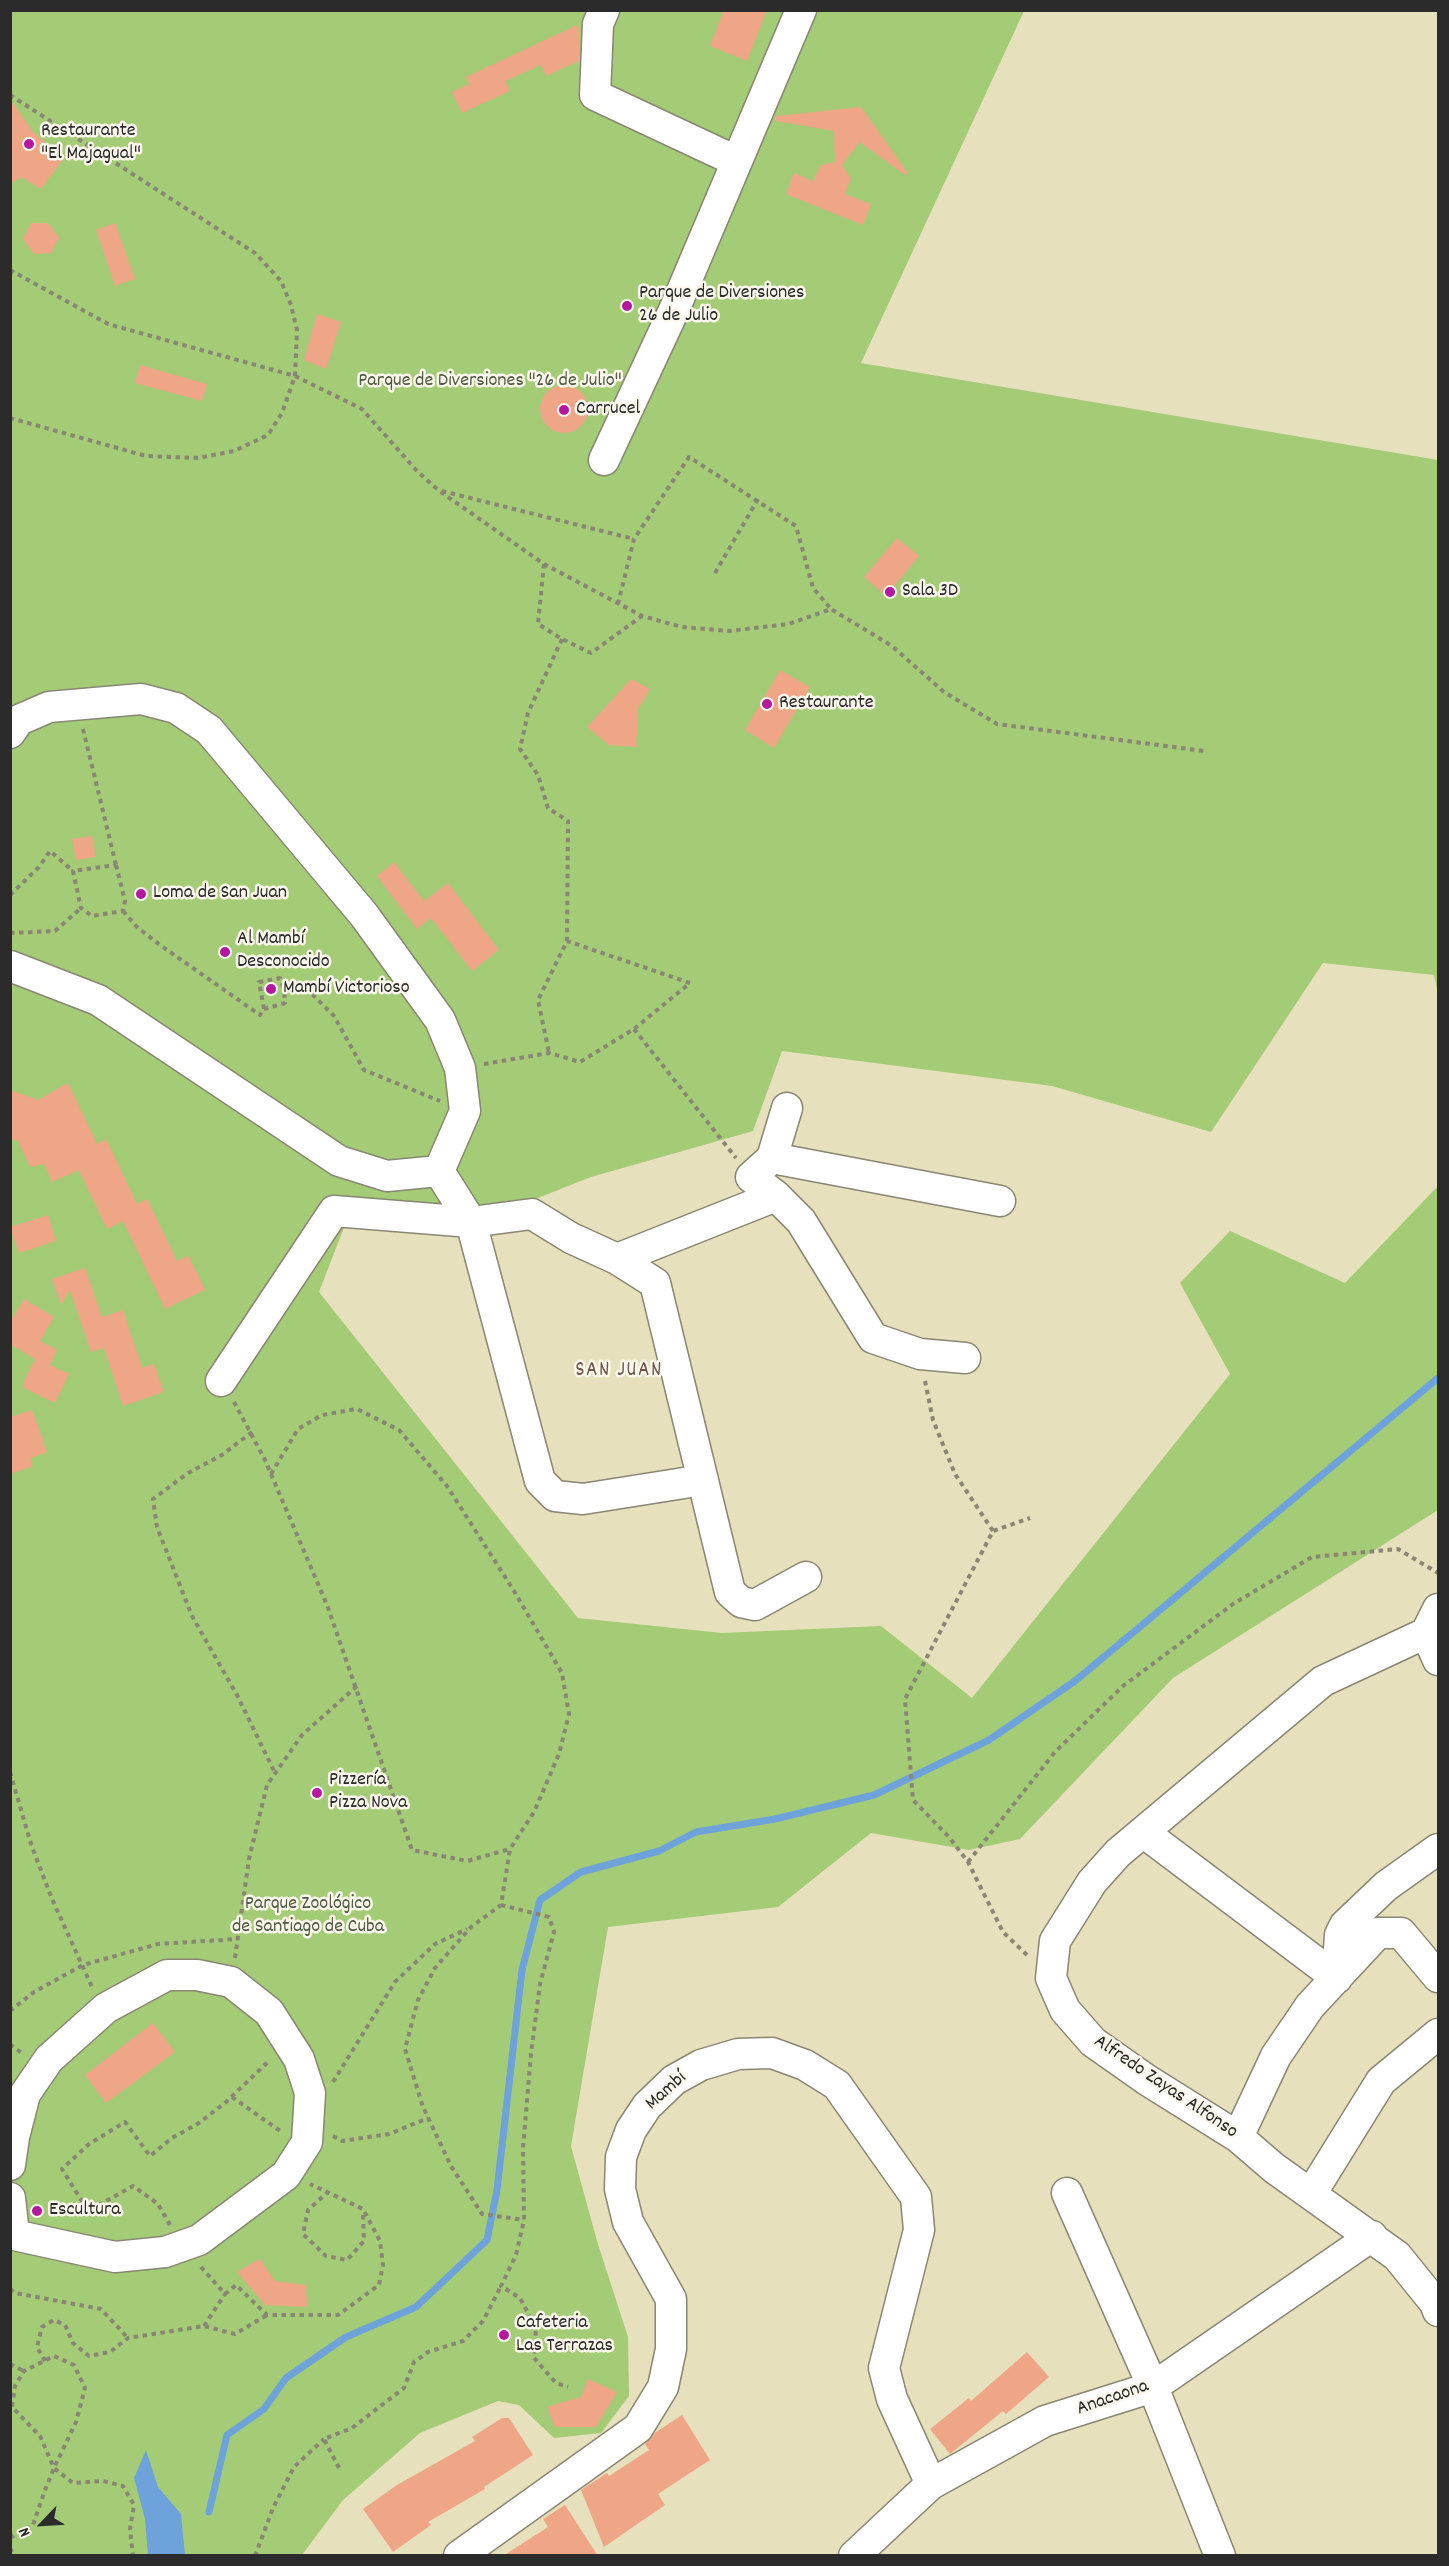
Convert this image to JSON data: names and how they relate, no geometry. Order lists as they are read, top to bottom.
{
  "streets": {
    "street": ["Alfredo Zayas Alfonso", "Mambí", "Anacaona"]
  },
  "crossings": [
    ["Alfredo Zayas Alfonso", "Anacaona"],
    ["Mambí", "Anacaona"]
  ],
  "districts": ["SAN JUAN"],
  "parks": ["Parque de Diversiones \"26 de Julio\"", "Parque Zoológico de Santiago de Cuba"],
  "places": [
    "Restaurante \"El Majagual\"",
    "Parque de Diversiones 26 de Julio",
    "Carrucel",
    "Sala 3D",
    "Restaurante",
    "Loma de San Juan",
    "Al Mambí Desconocido",
    "Mambí Victorioso",
    "Pizzería Pizza Nova",
    "Escultura",
    "Cafeteria Las Terrazas"
  ],
  "north": "bottom left"
}
